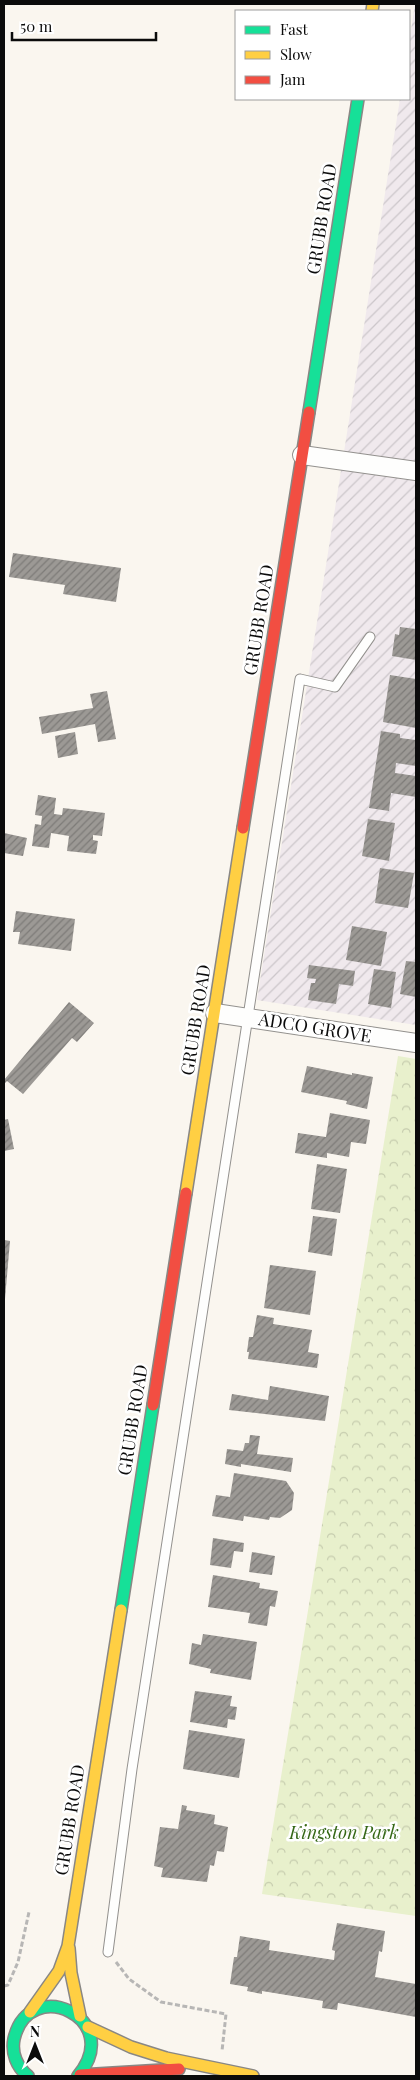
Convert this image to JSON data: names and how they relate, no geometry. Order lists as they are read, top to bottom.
{
  "streets": {
    "main road": ["GRUBB ROAD"],
    "street": ["ADCO GROVE"]
  },
  "crossings": [
    ["GRUBB ROAD", "ADCO GROVE"]
  ],
  "parks": ["Kingston Park"],
  "legend": ["Fast", "Slow", "Jam"],
  "scale_bar": "50 m",
  "north": "top"
}
